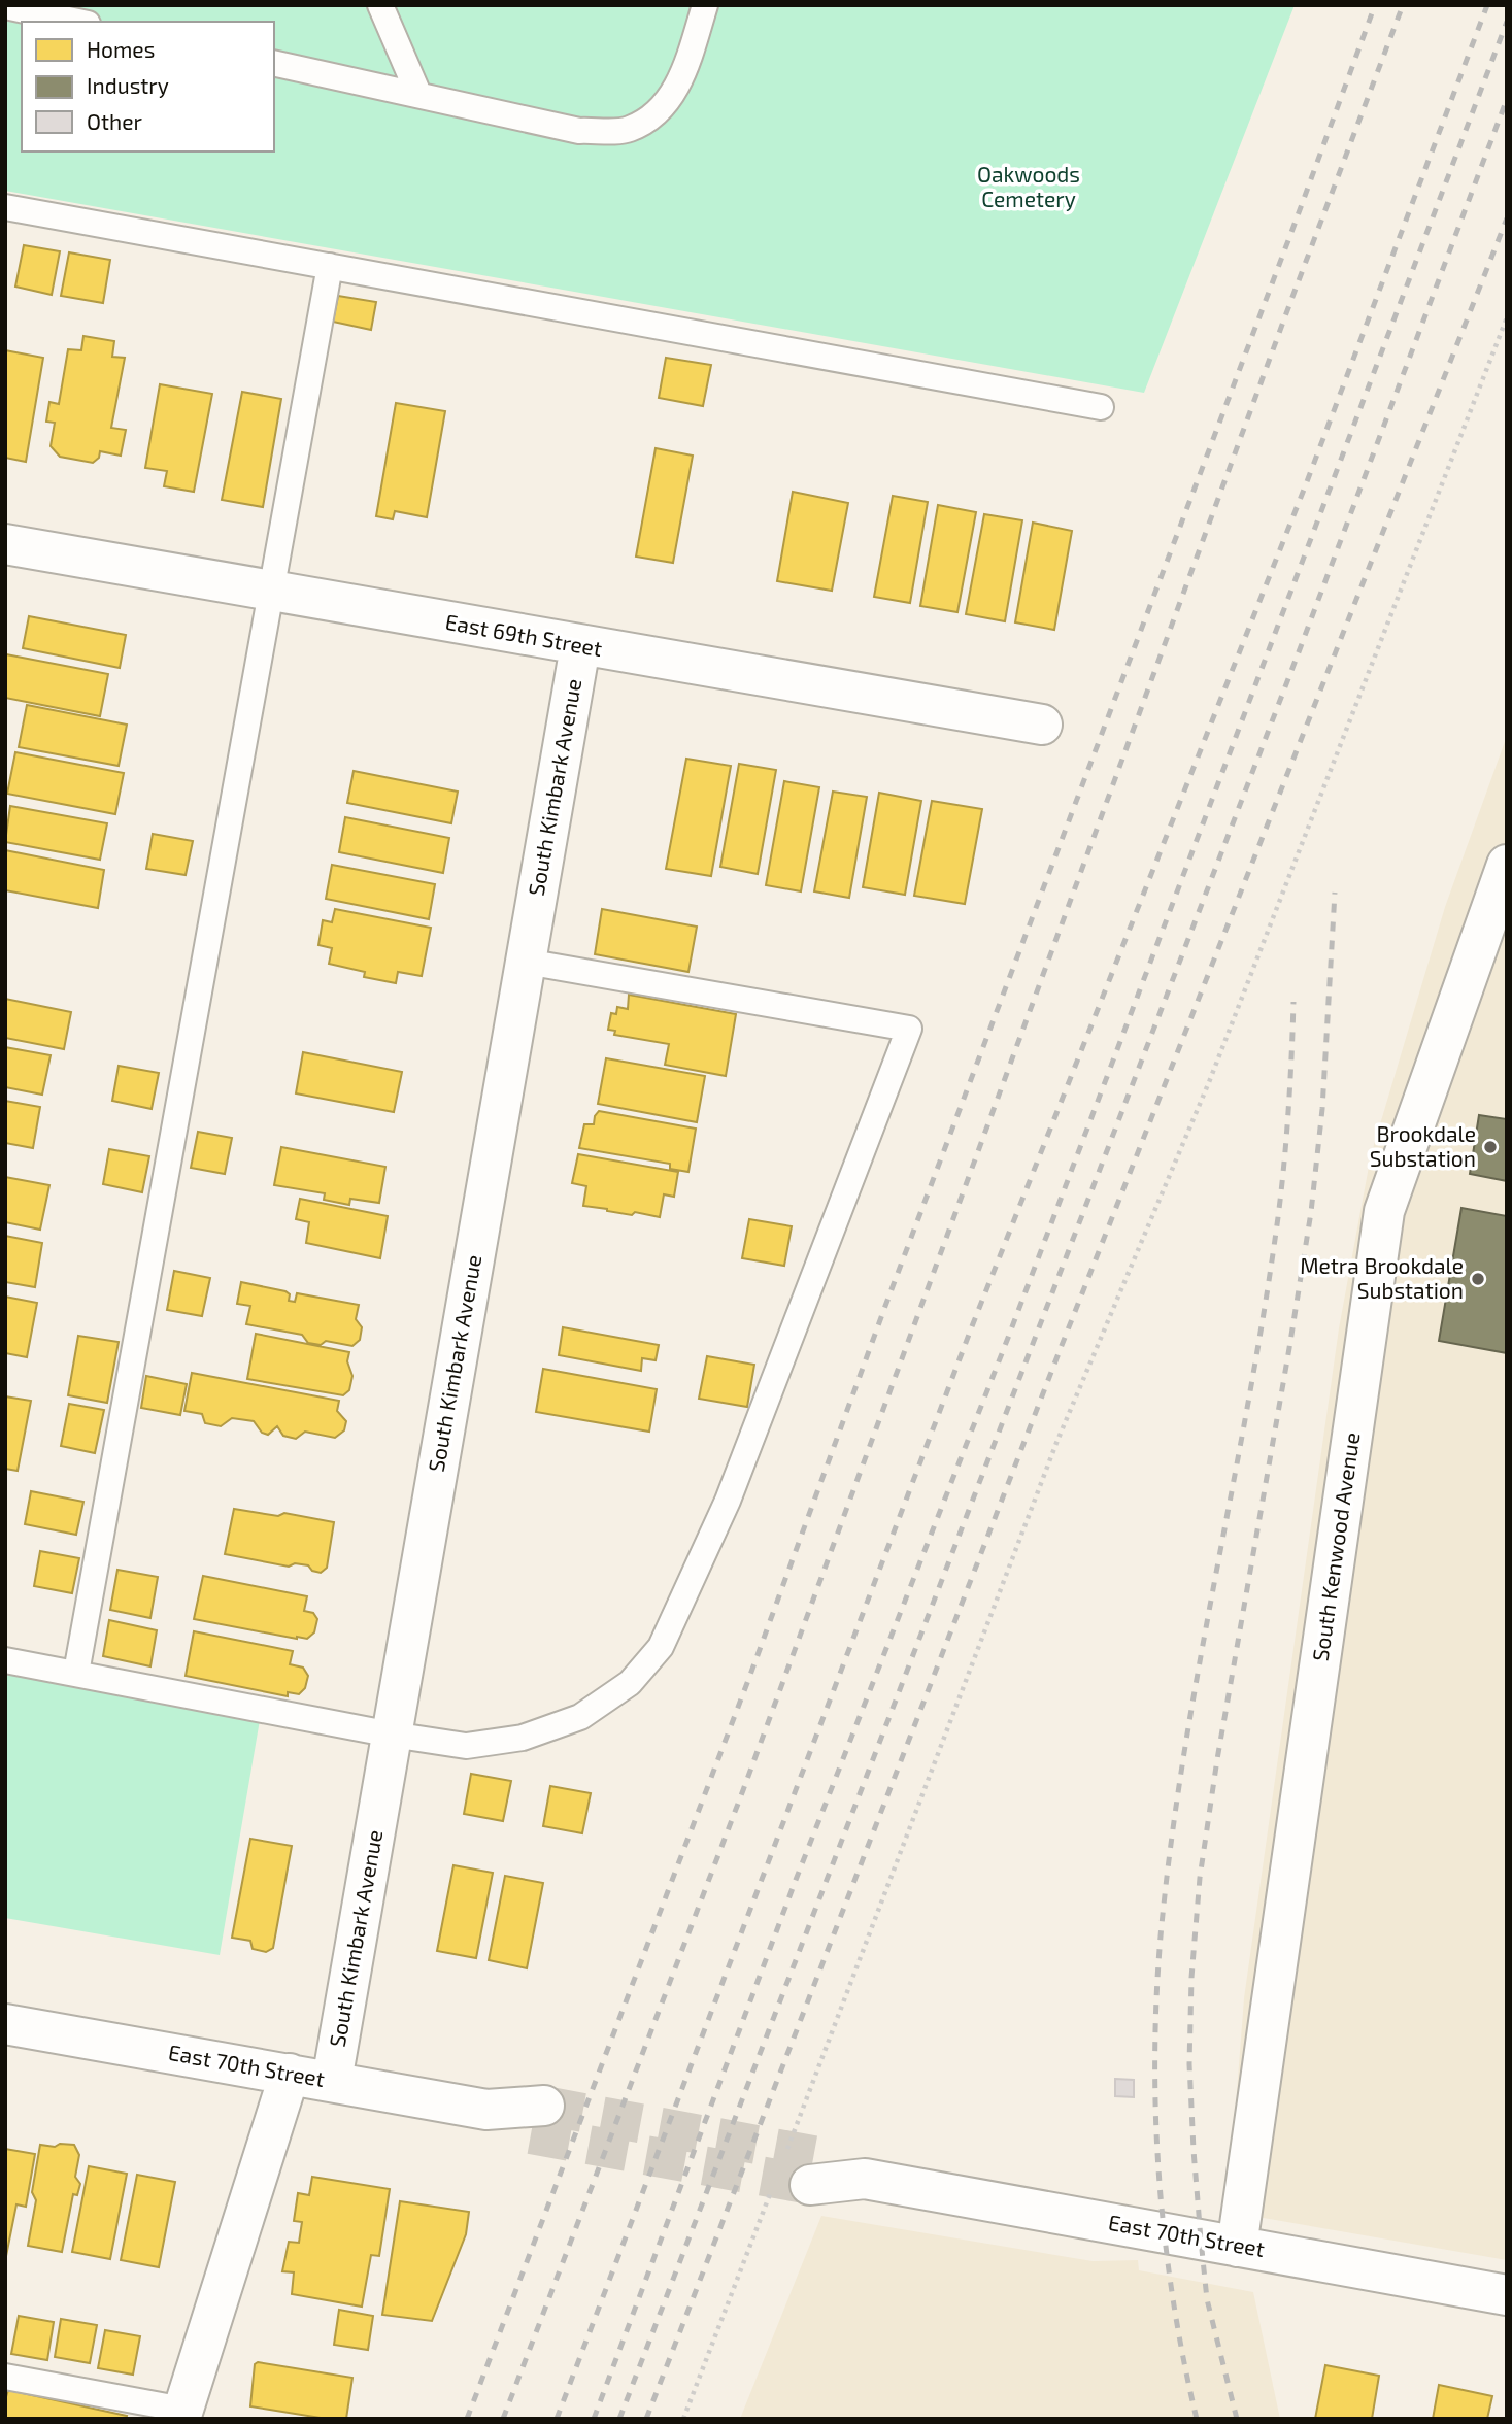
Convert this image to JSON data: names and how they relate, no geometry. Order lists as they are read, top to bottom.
{
  "streets": {
    "street": [
      "East 69th Street",
      "South Kimbark Avenue",
      "South Kenwood Avenue",
      "East 70th Street"
    ]
  },
  "crossings": [
    ["East 69th Street", "South Kimbark Avenue"],
    ["South Kimbark Avenue", "East 70th Street"],
    ["South Kenwood Avenue", "East 70th Street"]
  ],
  "parks": ["Oakwoods Cemetery"],
  "places": ["Brookdale Substation", "Metra Brookdale Substation"],
  "legend": ["Homes", "Industry", "Other"]
}
